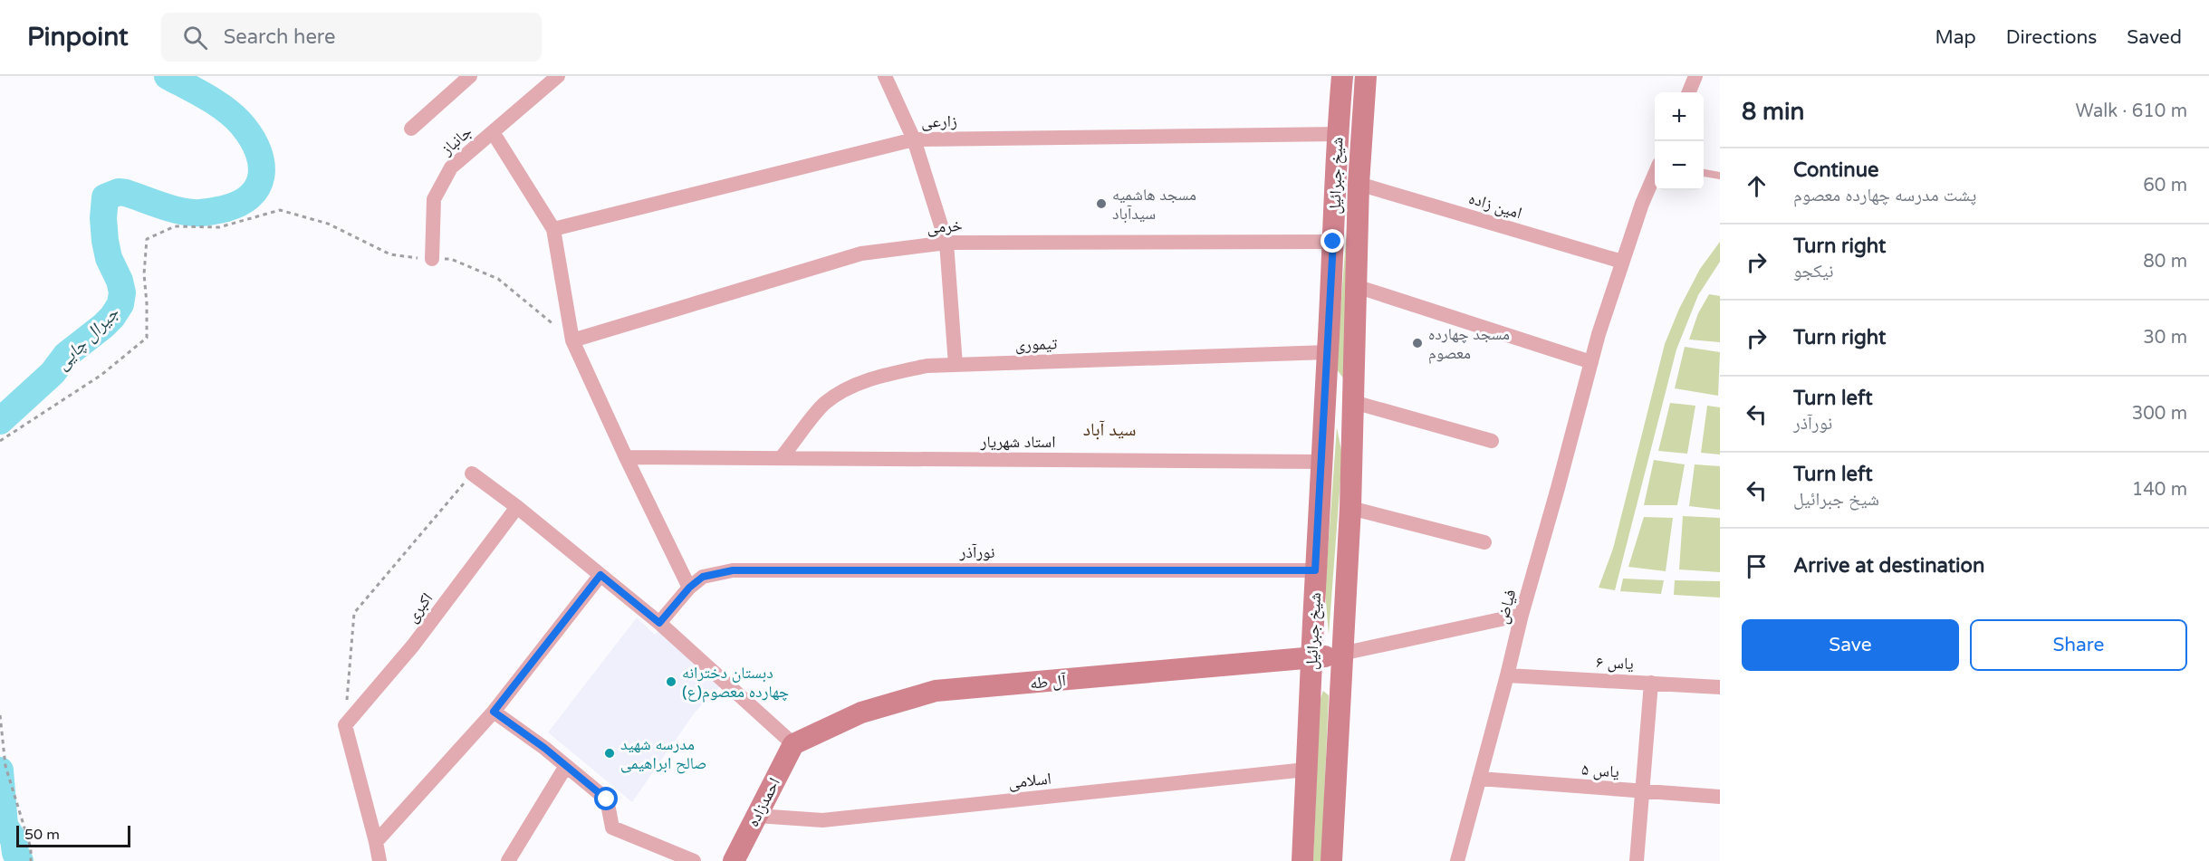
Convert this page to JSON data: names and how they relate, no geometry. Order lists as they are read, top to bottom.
{
  "streets": {
    "street": [
      "زارعی",
      "جانباز",
      "شیخ جبرائیل",
      "امین زاده",
      "خرمی",
      "تیموری",
      "استاد شهریار",
      "نورآذر",
      "فیاض",
      "اکبری",
      "یاس ۶",
      "آل طه",
      "یاس ۵",
      "اسلامی",
      "احمدزاده"
    ]
  },
  "crossings": [
    ["زارعی", "شیخ جبرائیل"],
    ["شیخ جبرائیل", "امین زاده"],
    ["شیخ جبرائیل", "خرمی"],
    ["شیخ جبرائیل", "تیموری"],
    ["شیخ جبرائیل", "استاد شهریار"],
    ["شیخ جبرائیل", "نورآذر"],
    ["شیخ جبرائیل", "آل طه"],
    ["شیخ جبرائیل", "اسلامی"],
    ["امین زاده", "فیاض"],
    ["تیموری", "استاد شهریار"],
    ["فیاض", "یاس ۶"],
    ["فیاض", "یاس ۵"],
    ["آل طه", "احمدزاده"],
    ["اسلامی", "احمدزاده"]
  ],
  "districts": ["سید آباد"],
  "water": ["جیرال چایی"],
  "places": [
    "مسجد هاشمیه سیدآباد",
    "مسجد چهارده معصوم",
    "دبستان دخترانه چهارده معصوم(ع)",
    "مدرسه شهید صالح ابراهیمی"
  ],
  "scale_bar": "50 m",
  "page": {
    "header": "Pinpoint",
    "search": "Search here",
    "nav": ["Map", "Directions", "Saved"],
    "heading": ["8 min", "Walk · 610 m"],
    "map_buttons": ["+", "−"],
    "list": [
      ["Continue", "پشت مدرسه چهارده معصوم", "60 m"],
      ["Turn right", "نیکجو", "80 m"],
      ["Turn right", "30 m"],
      ["Turn left", "نورآذر", "300 m"],
      ["Turn left", "شیخ جبرائیل", "140 m"],
      "Arrive at destination"
    ],
    "buttons": ["Save", "Share"],
    "scale": "50 m"
  }
}
